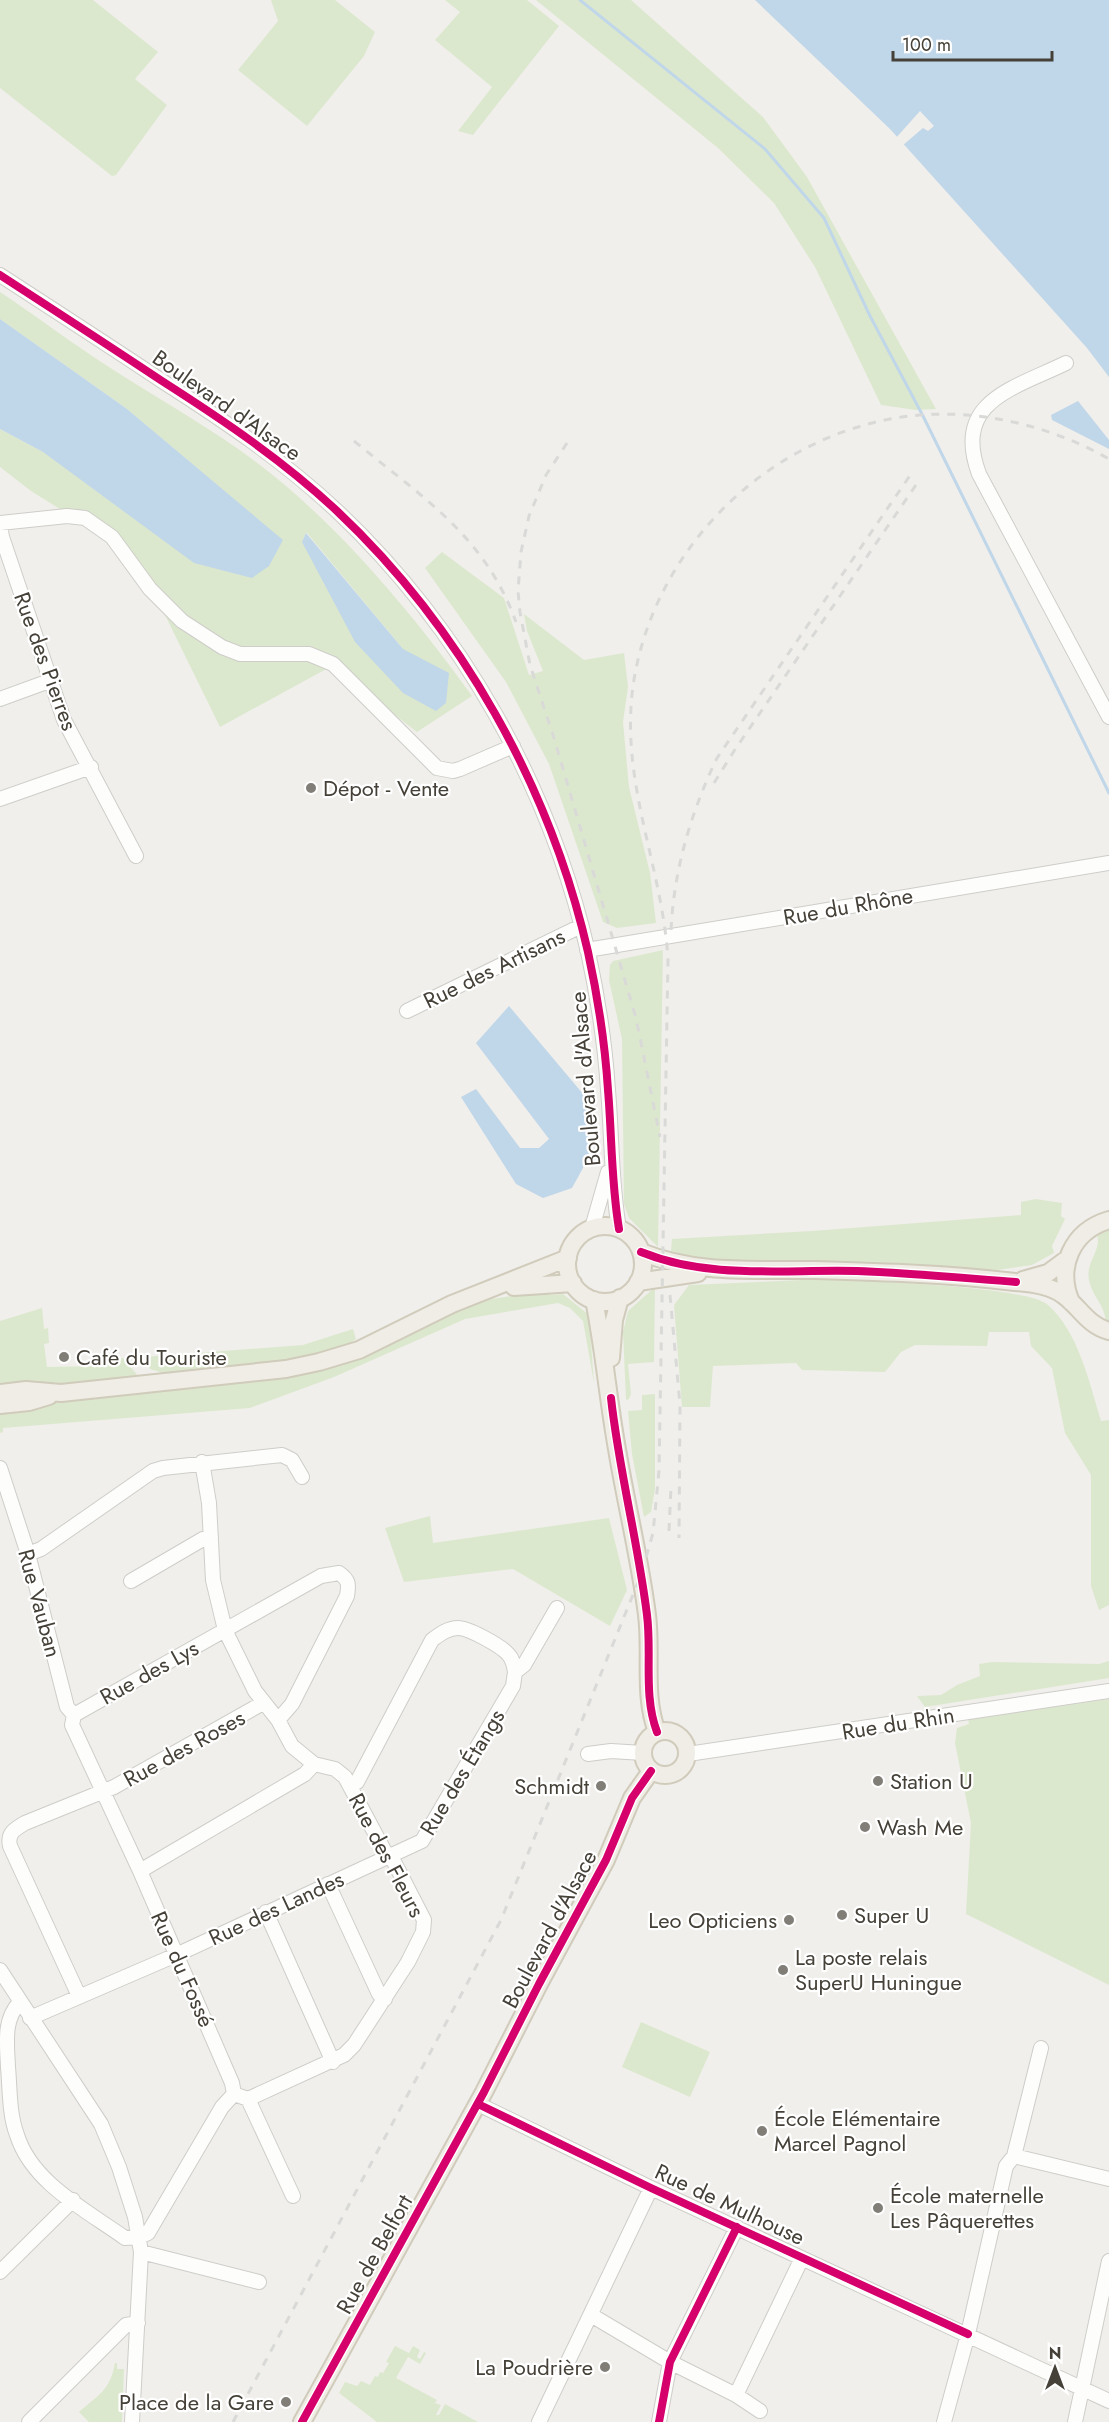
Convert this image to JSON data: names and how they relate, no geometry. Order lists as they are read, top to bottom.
{
  "streets": {
    "main road": ["Boulevard d'Alsace", "Rue de Belfort"],
    "street": [
      "Rue des Pierres",
      "Rue du Rhône",
      "Rue des Artisans",
      "Rue Vauban",
      "Rue des Lys",
      "Rue du Rhin",
      "Rue des Roses",
      "Rue des Étangs",
      "Rue des Fleurs",
      "Rue des Landes",
      "Rue du Fossé",
      "Rue de Mulhouse"
    ]
  },
  "crossings": [
    ["Boulevard d'Alsace", "Rue du Rhône"],
    ["Boulevard d'Alsace", "Rue des Artisans"],
    ["Boulevard d'Alsace", "Rue du Rhin"],
    ["Boulevard d'Alsace", "Rue de Mulhouse"],
    ["Boulevard d'Alsace", "Rue de Belfort"],
    ["Rue Vauban", "Rue des Lys"],
    ["Rue Vauban", "Rue du Fossé"],
    ["Rue des Roses", "Rue des Landes"],
    ["Rue des Roses", "Rue du Fossé"],
    ["Rue des Étangs", "Rue des Fleurs"],
    ["Rue des Étangs", "Rue des Landes"],
    ["Rue des Fleurs", "Rue des Landes"],
    ["Rue des Landes", "Rue du Fossé"],
    ["Rue de Mulhouse", "Rue de Belfort"]
  ],
  "places": [
    "Dépot - Vente",
    "Café du Touriste",
    "Station U",
    "Schmidt",
    "Wash Me",
    "Super U",
    "Leo Opticiens",
    "La poste relais SuperU Huningue",
    "École Elémentaire Marcel Pagnol",
    "École maternelle Les Pâquerettes",
    "La Poudrière",
    "Place de la Gare"
  ],
  "scale_bar": "100 m",
  "north": "top"
}
